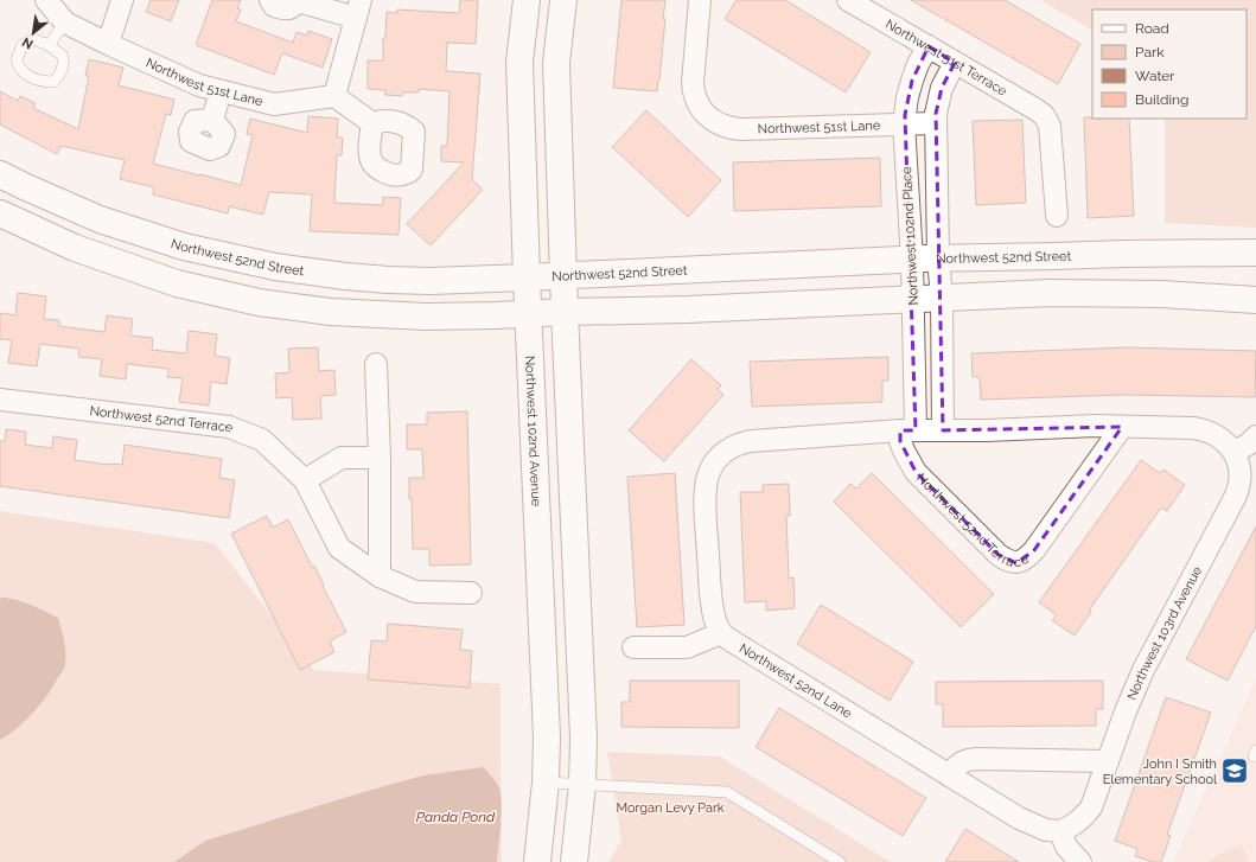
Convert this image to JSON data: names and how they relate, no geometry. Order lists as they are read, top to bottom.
{
  "streets": {
    "street": [
      "Northwest 51st Terrace",
      "Northwest 51st Lane",
      "Northwest 102nd Place",
      "Northwest 52nd Street",
      "Northwest 52nd Terrace",
      "Northwest 102nd Avenue",
      "Northwest 103rd Avenue",
      "Northwest 52nd Lane"
    ]
  },
  "crossings": [
    ["Northwest 51st Terrace", "Northwest 102nd Place"],
    ["Northwest 51st Lane", "Northwest 102nd Place"],
    ["Northwest 102nd Place", "Northwest 52nd Street"],
    ["Northwest 102nd Place", "Northwest 52nd Terrace"],
    ["Northwest 52nd Street", "Northwest 102nd Avenue"],
    ["Northwest 103rd Avenue", "Northwest 52nd Lane"]
  ],
  "water": ["Panda Pond"],
  "parks": ["Morgan Levy Park"],
  "places": {
    "school or university": ["John I Smith Elementary School"]
  },
  "legend": [
    "Road",
    "Park",
    "Water",
    "Building"
  ],
  "north": "bottom left"
}
